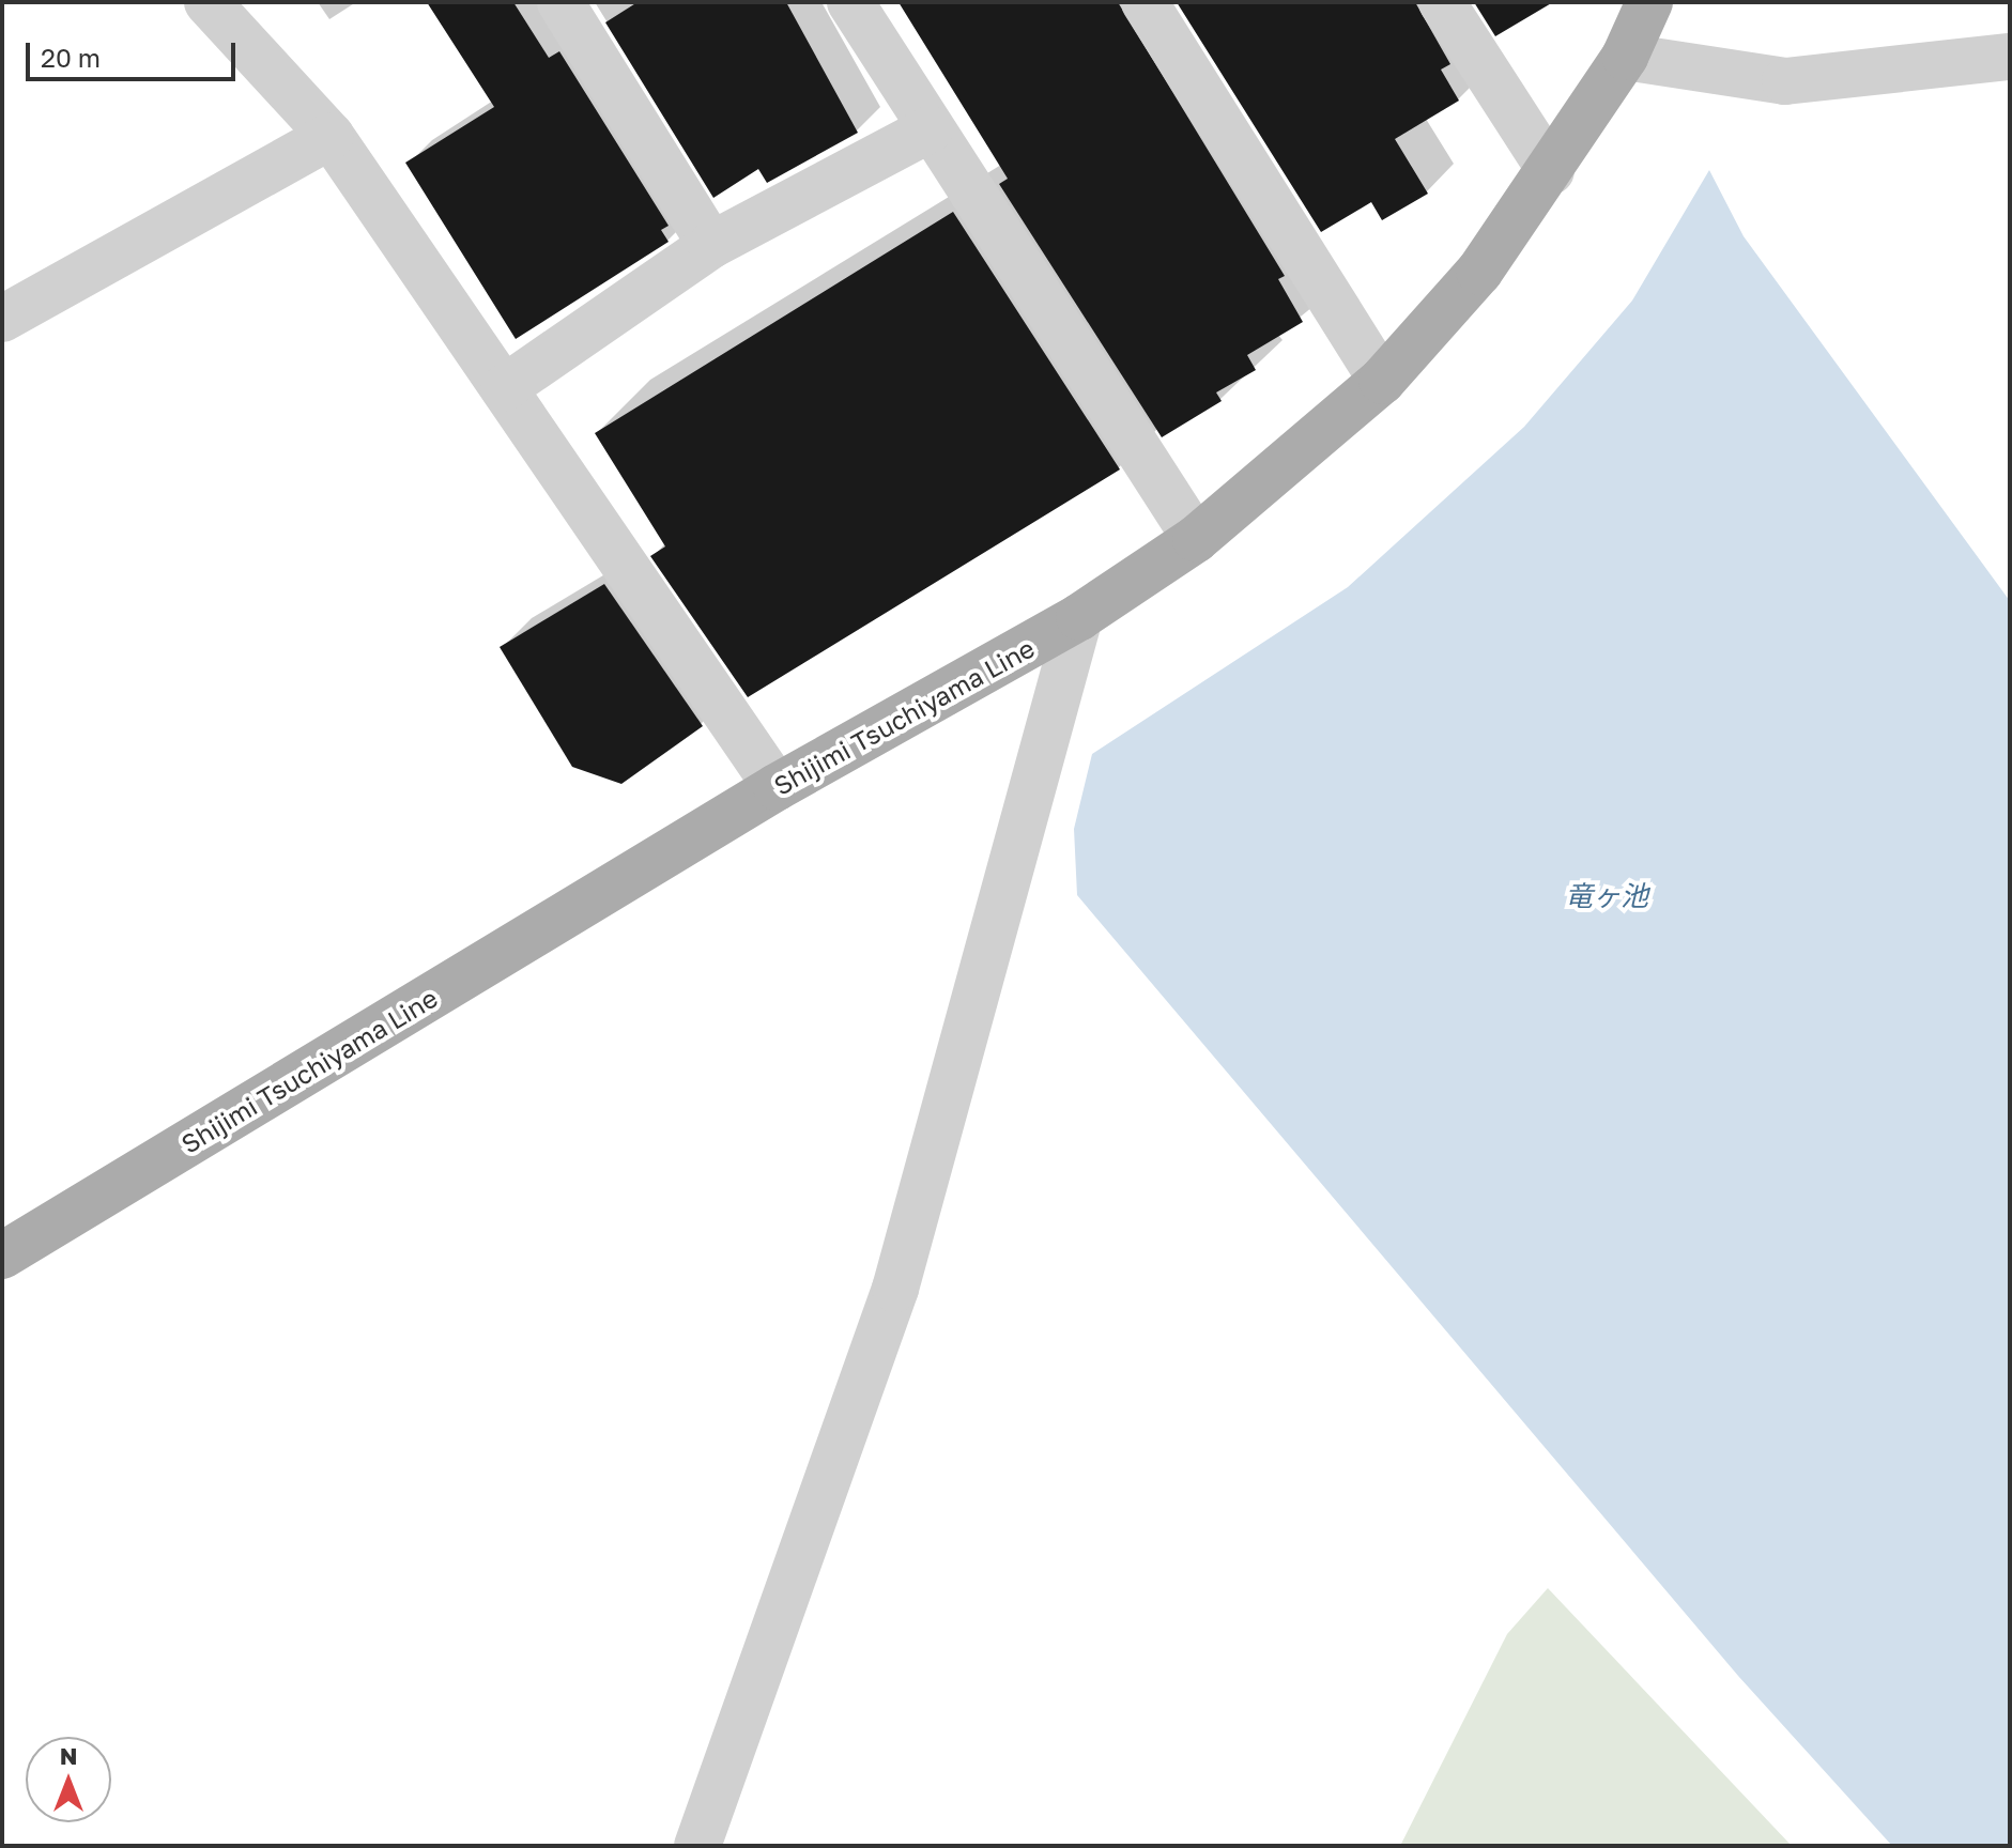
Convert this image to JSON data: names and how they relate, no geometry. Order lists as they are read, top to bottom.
{
  "streets": {
    "main road": ["Shijimi Tsuchiyama Line"]
  },
  "water": ["竜ヶ池"],
  "scale_bar": "20 m",
  "north": "top"
}
